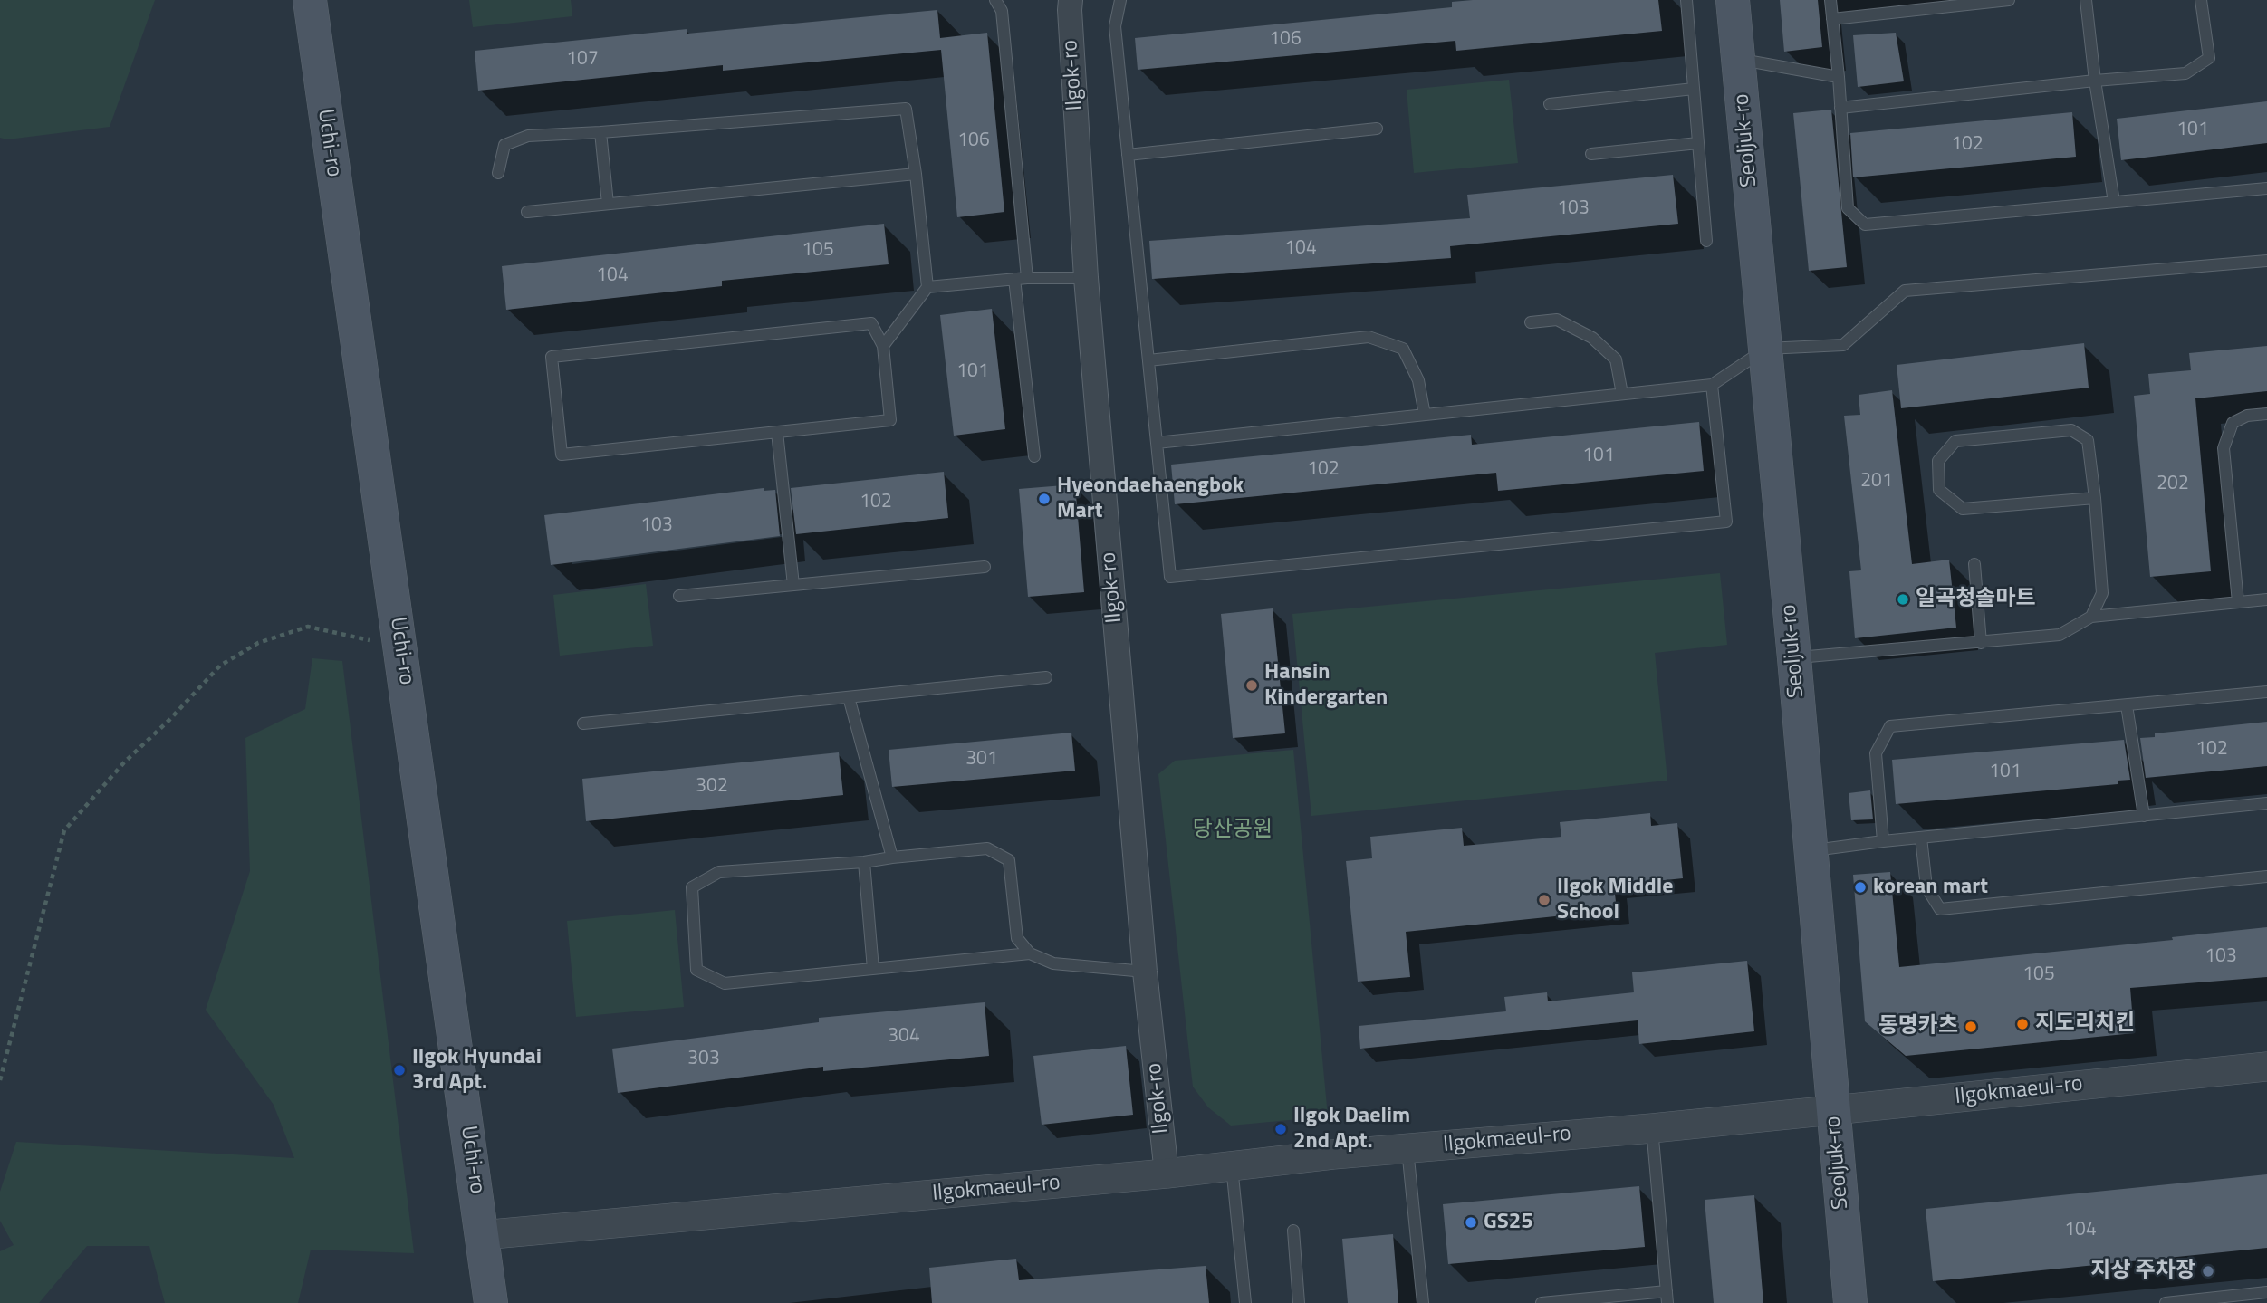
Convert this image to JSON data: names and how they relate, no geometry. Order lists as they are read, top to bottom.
{
  "streets": {
    "main road": ["Seoljuk-ro", "Uchi-ro"],
    "street": ["Ilgok-ro", "Ilgokmaeul-ro"]
  },
  "crossings": [
    ["Ilgok-ro", "Ilgokmaeul-ro"],
    ["Seoljuk-ro", "Ilgokmaeul-ro"],
    ["Uchi-ro", "Ilgokmaeul-ro"]
  ],
  "parks": ["당산공원"],
  "places": [
    "Hyeondaehaengbok Mart",
    "일곡청솔마트",
    "Hansin Kindergarten",
    "korean mart",
    "Ilgok Middle School",
    "지도리치킨",
    "동명카츠",
    "Ilgok Hyundai 3rd Apt.",
    "Ilgok Daelim 2nd Apt.",
    "GS25",
    "지상 주차장"
  ],
  "house_numbers": [
    "106",
    "107",
    "101",
    "106",
    "102",
    "103",
    "104",
    "105",
    "104",
    "101",
    "101",
    "102",
    "201",
    "202",
    "102",
    "103",
    "102",
    "301",
    "101",
    "302",
    "103",
    "105",
    "304",
    "303",
    "104"
  ]
}
